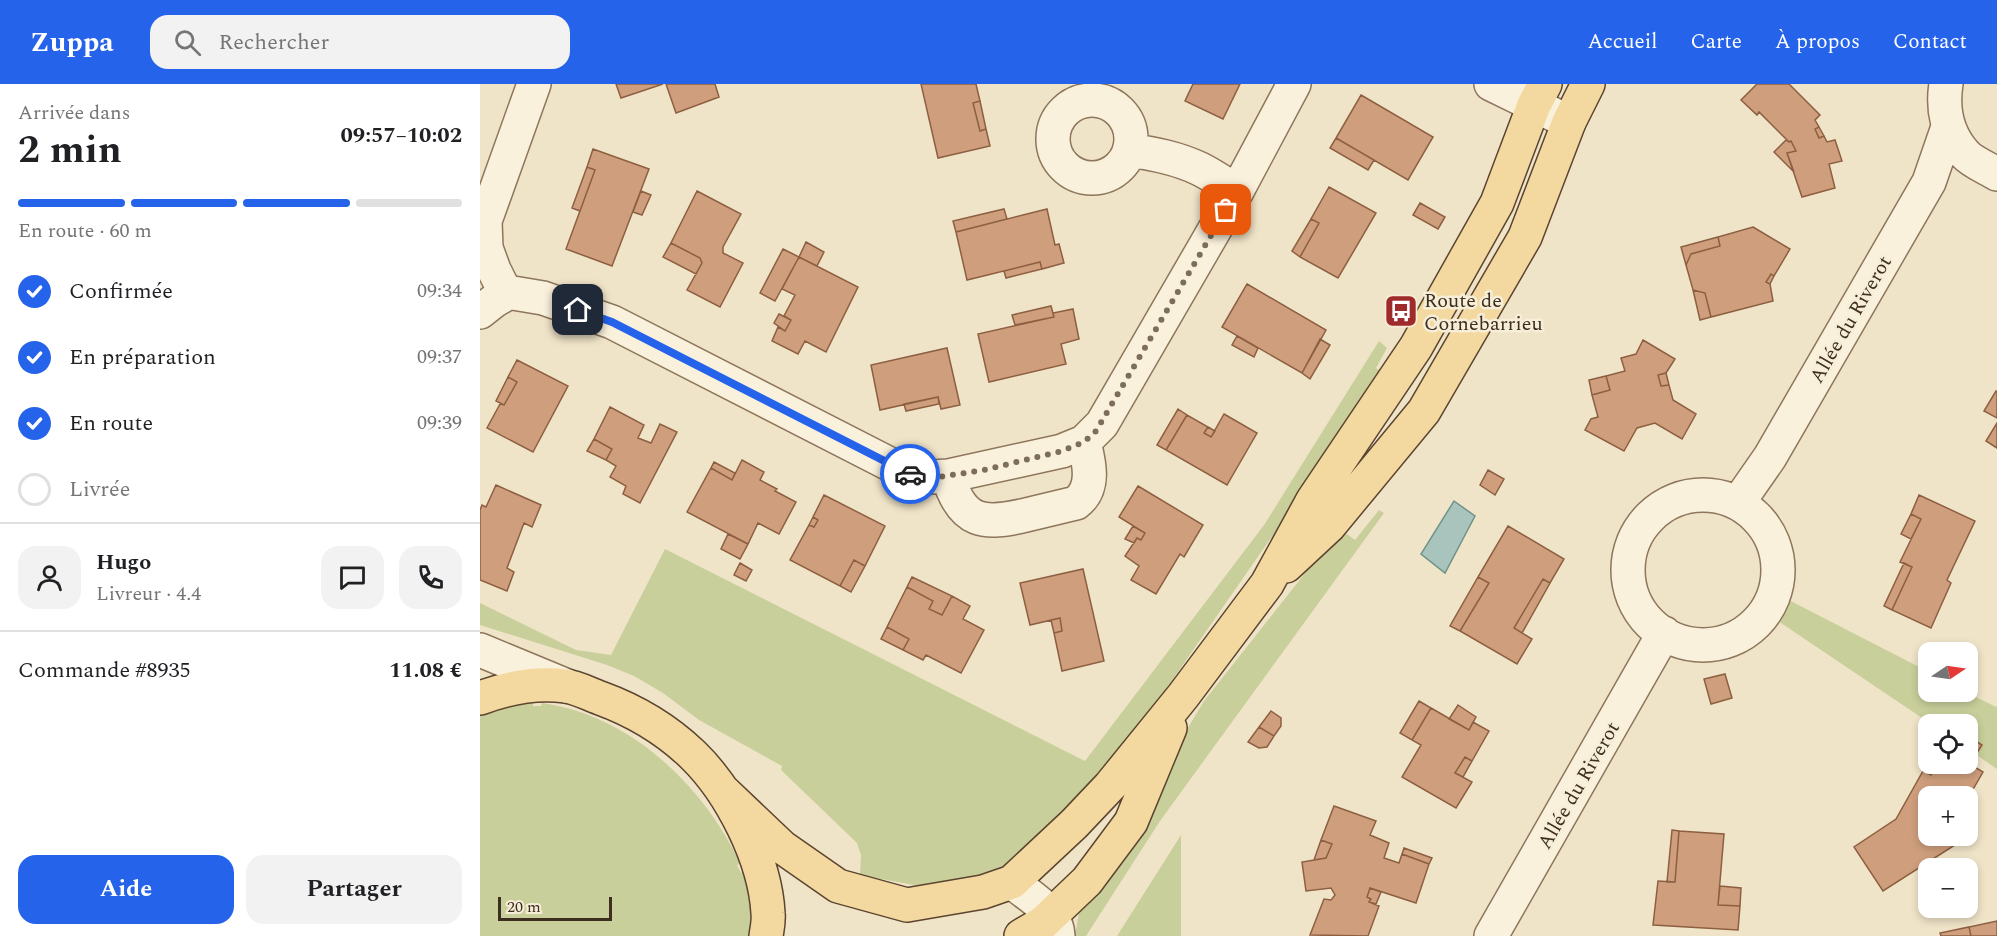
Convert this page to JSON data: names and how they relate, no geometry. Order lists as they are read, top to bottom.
{
  "streets": {
    "street": ["Allée du Riverot"]
  },
  "places": {
    "bus stop": ["Route de Cornebarrieu"]
  },
  "scale_bar": "20 m",
  "north": "right",
  "page": {
    "header": "Zuppa",
    "search": "Rechercher",
    "nav": [
      "Accueil",
      "Carte",
      "À propos",
      "Contact"
    ],
    "heading": ["2 min", "Arrivée dans", "09:57–10:02"],
    "panel": [
      "Hugo",
      "Livreur · 4.4",
      "Commande #8935",
      "11.08 €"
    ],
    "bar": "En route · 60 m",
    "list": [
      ["Confirmée", "09:34"],
      ["En préparation", "09:37"],
      ["En route", "09:39"],
      "Livrée"
    ],
    "map_buttons": ["+", "−"],
    "buttons": ["Aide", "Partager"],
    "scale": "20 m"
  }
}
